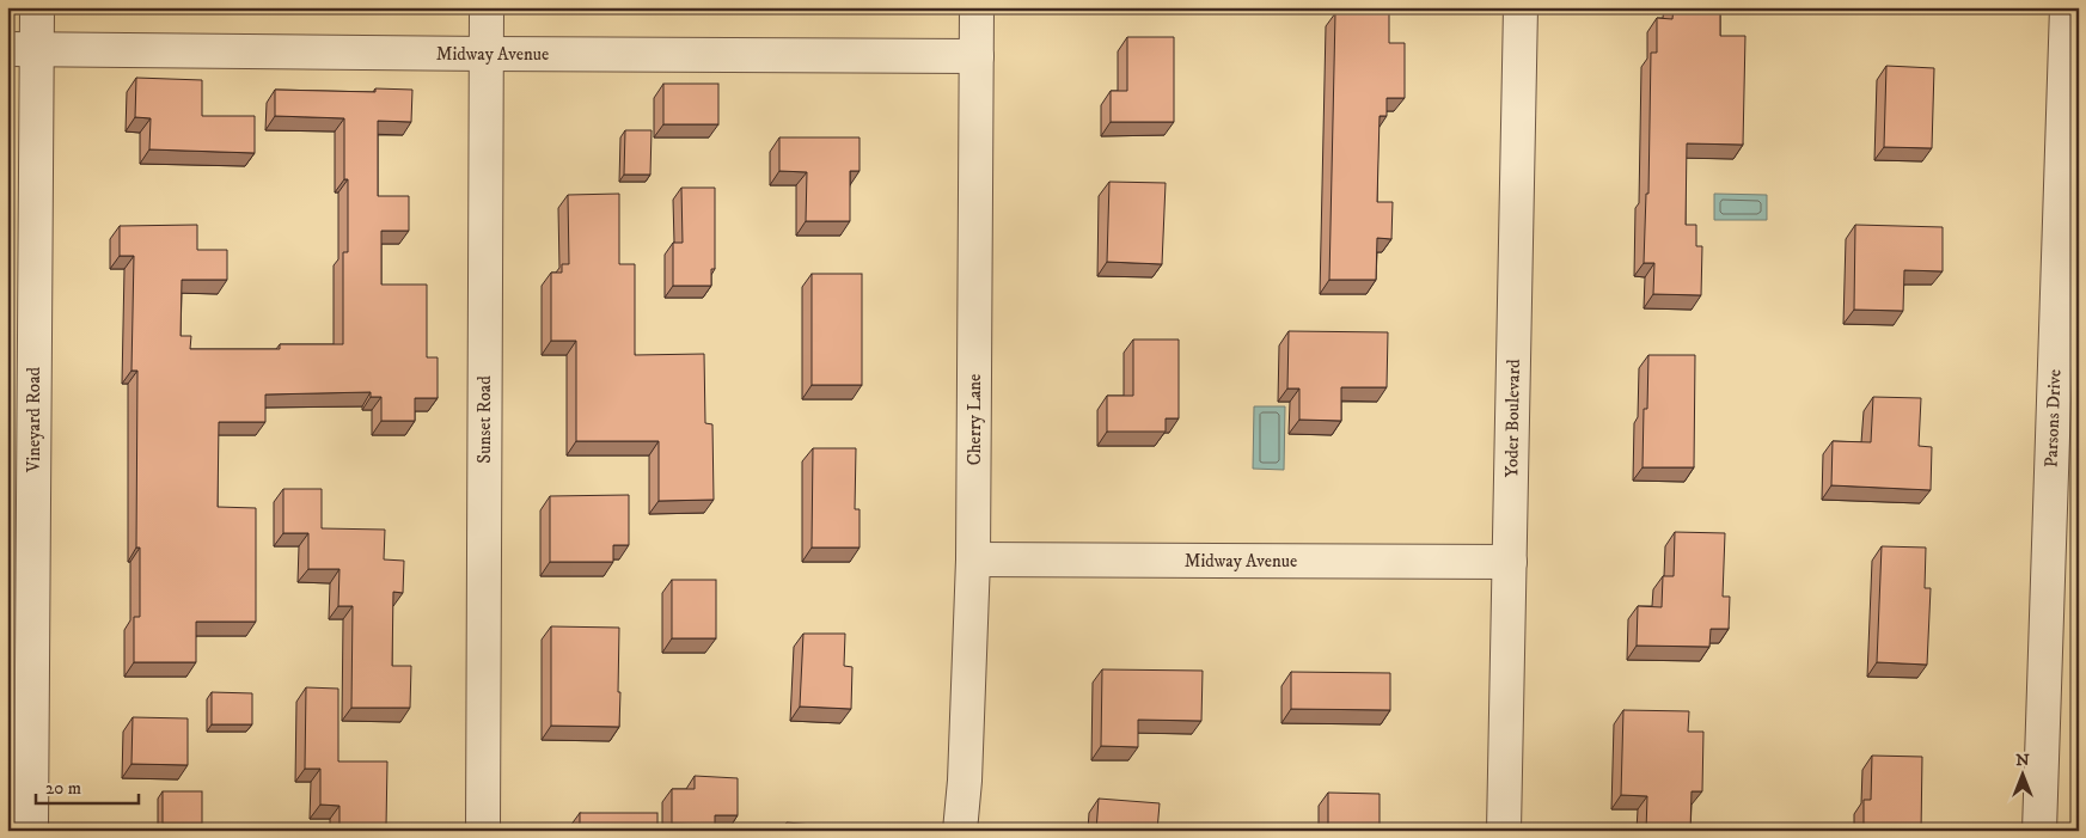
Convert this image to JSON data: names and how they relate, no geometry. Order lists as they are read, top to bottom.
{
  "streets": {
    "street": [
      "Midway Avenue",
      "Yoder Boulevard",
      "Parsons Drive",
      "Vineyard Road",
      "Sunset Road",
      "Cherry Lane"
    ]
  },
  "crossings": [
    ["Midway Avenue", "Yoder Boulevard"],
    ["Midway Avenue", "Vineyard Road"],
    ["Midway Avenue", "Sunset Road"],
    ["Midway Avenue", "Cherry Lane"]
  ],
  "scale_bar": "20 m",
  "north": "top"
}
